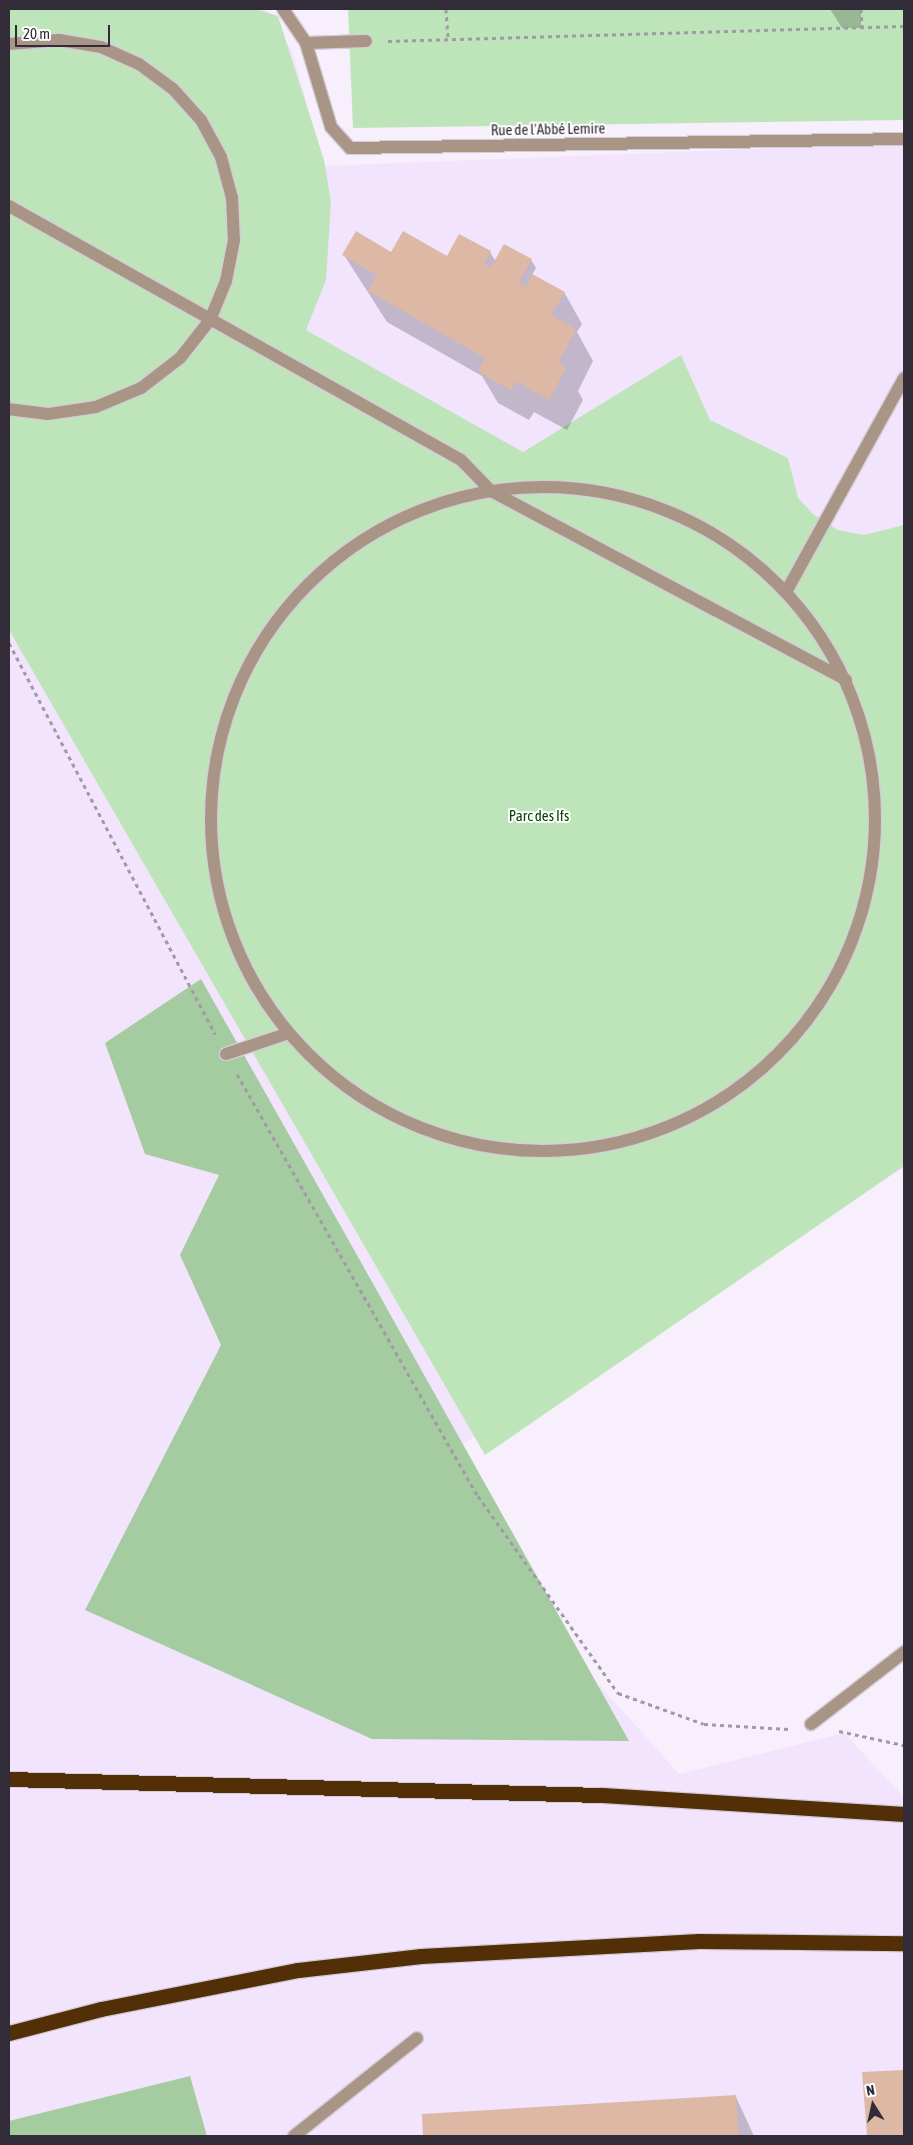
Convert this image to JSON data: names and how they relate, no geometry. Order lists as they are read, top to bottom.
{
  "streets": {
    "street": ["Rue de l'Abbé Lemire"]
  },
  "parks": ["Parc des Ifs"],
  "scale_bar": "20 m",
  "north": "top"
}
